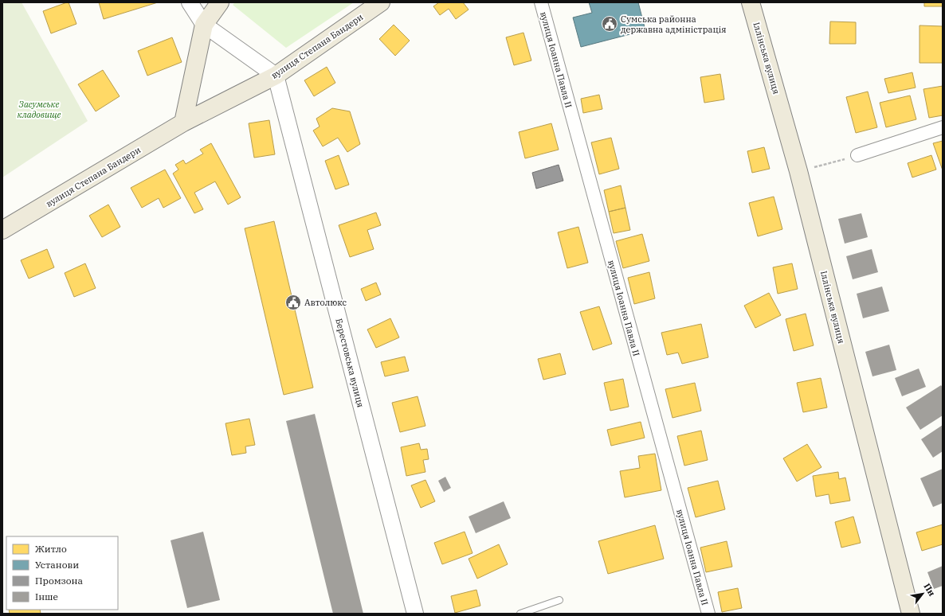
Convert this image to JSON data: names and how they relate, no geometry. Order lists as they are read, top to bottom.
{
  "streets": {
    "main road": ["вулиця Степана Бандери", "Іллінська вулиця"],
    "street": ["вулиця Іоанна Павла II", "Берестовська вулиця"]
  },
  "crossings": [
    ["вулиця Степана Бандери", "Берестовська вулиця"]
  ],
  "parks": ["Засумське кладовище"],
  "places": {
    "public building": ["Сумська районна державна адміністрація", "Автолюкс"]
  },
  "legend": [
    "Житло",
    "Установи",
    "Промзона",
    "Інше"
  ],
  "north": "top right"
}
